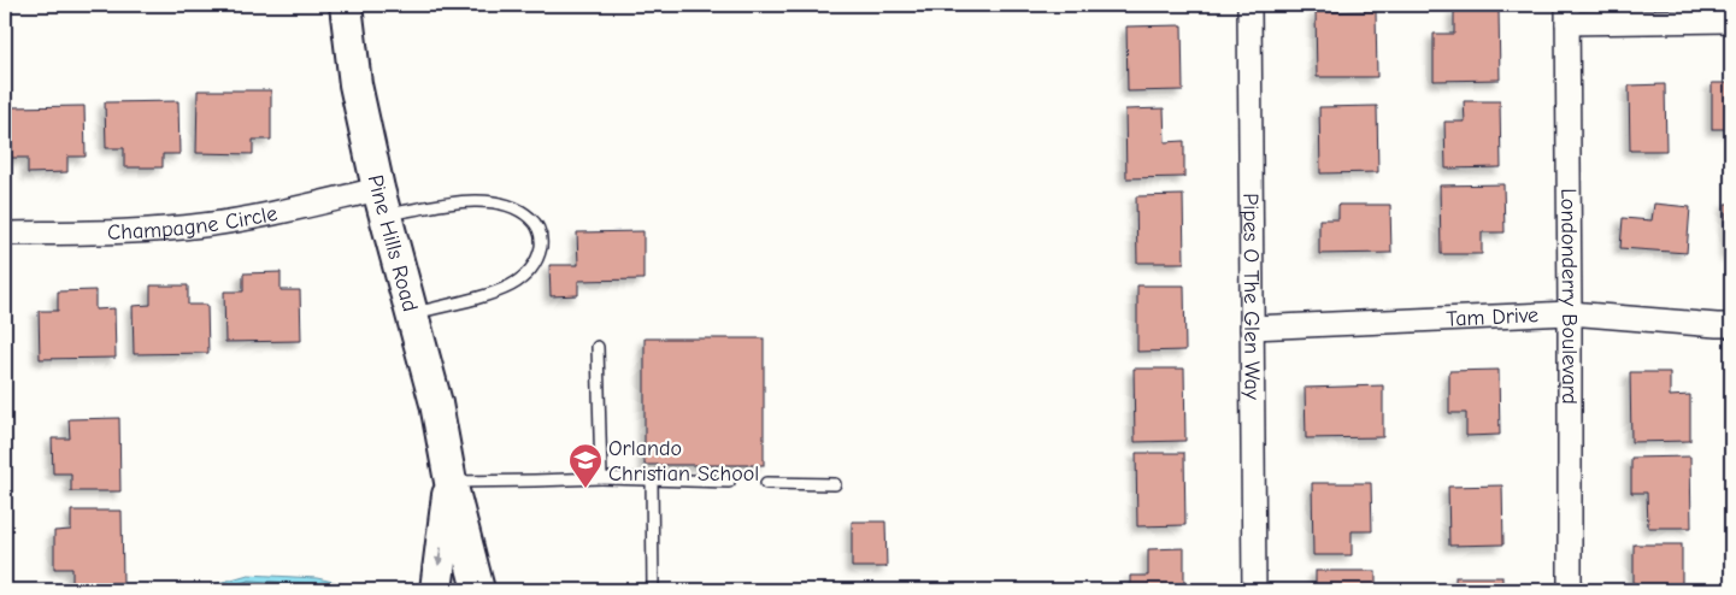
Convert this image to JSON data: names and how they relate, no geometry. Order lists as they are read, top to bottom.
{
  "streets": {
    "main road": ["Pine Hills Road"],
    "street": [
      "Champagne Circle",
      "Pipes O The Glen Way",
      "Londonderry Boulevard",
      "Tam Drive"
    ]
  },
  "crossings": [
    ["Champagne Circle", "Pine Hills Road"],
    ["Pipes O The Glen Way", "Tam Drive"],
    ["Londonderry Boulevard", "Tam Drive"]
  ],
  "places": {
    "school or university": ["Orlando Christian School"]
  }
}
